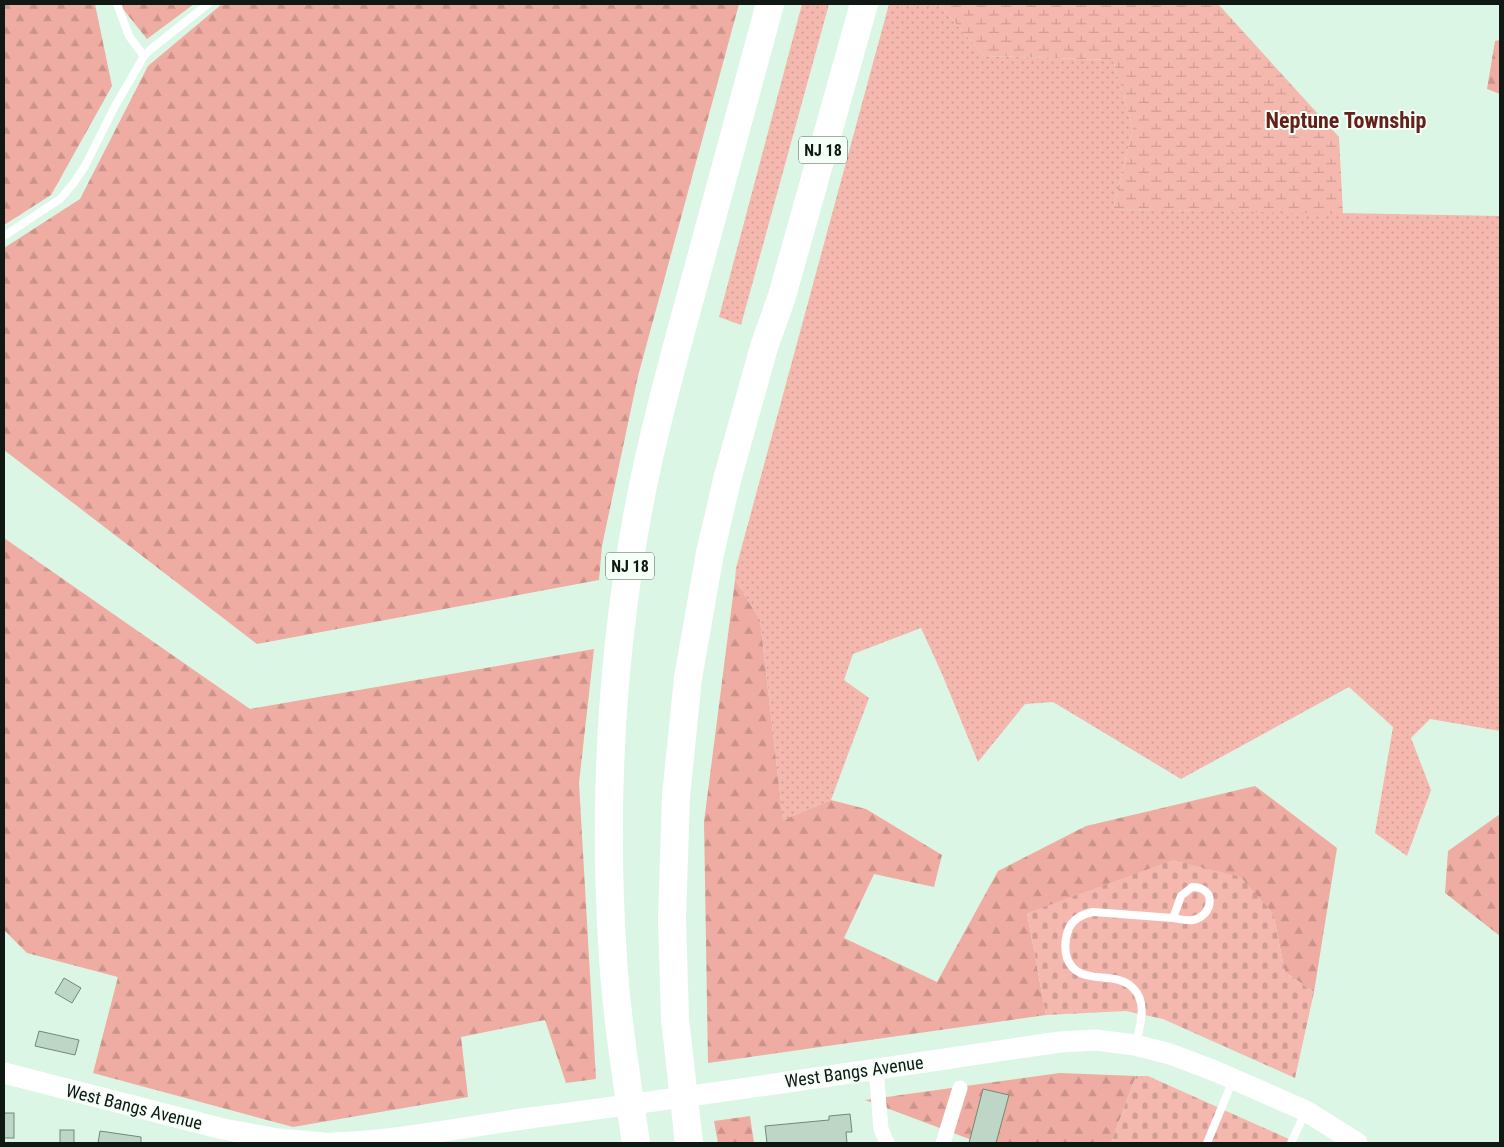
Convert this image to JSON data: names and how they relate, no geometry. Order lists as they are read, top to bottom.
{
  "streets": {
    "highway": ["NJ 18"],
    "street": ["West Bangs Avenue"]
  },
  "districts": ["Neptune Township"]
}
